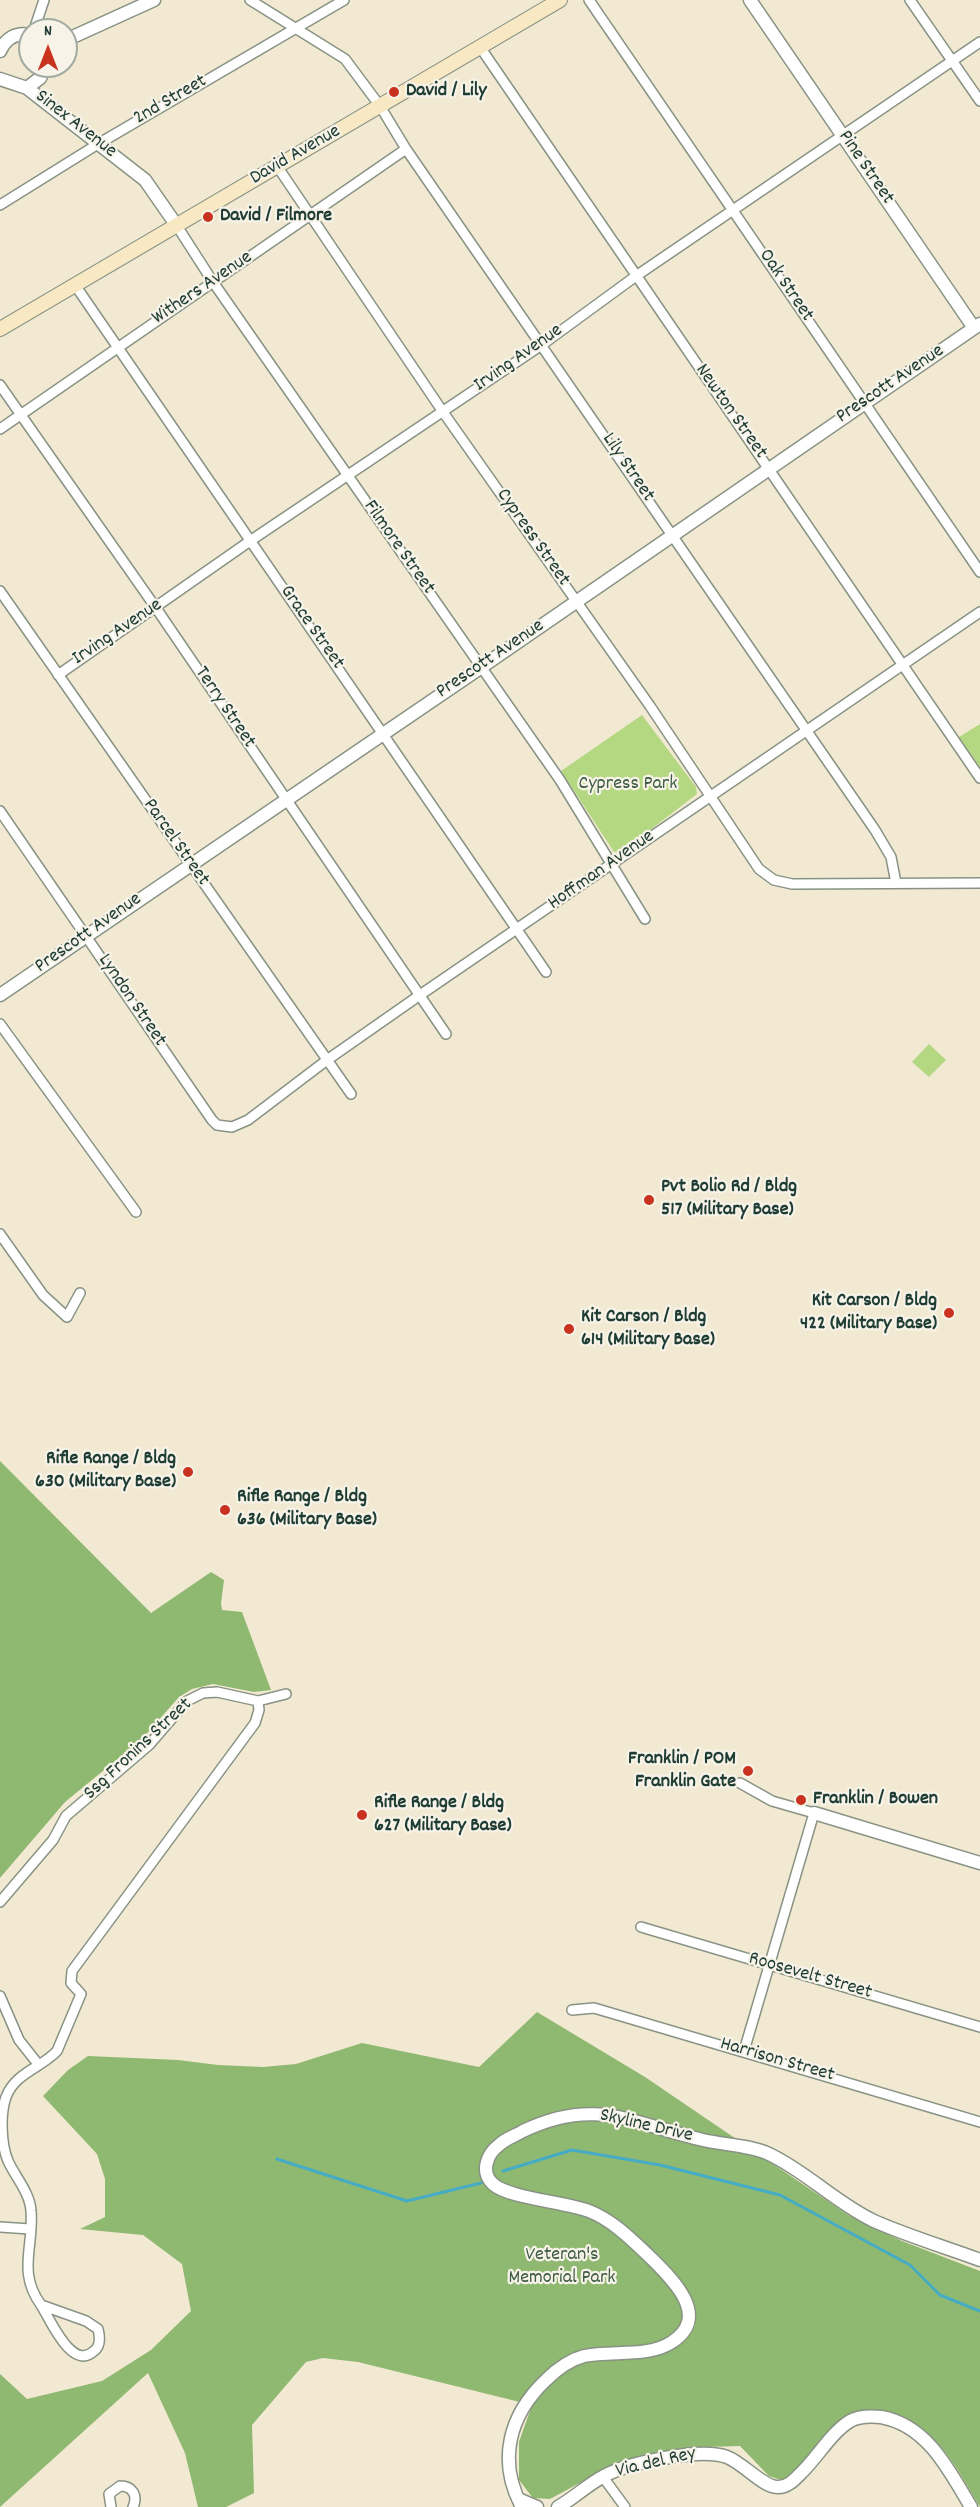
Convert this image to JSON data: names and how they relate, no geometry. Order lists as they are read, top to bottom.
{
  "streets": {
    "main road": ["David Avenue"],
    "street": [
      "2nd Street",
      "Sinex Avenue",
      "Pine Street",
      "Oak Street",
      "Withers Avenue",
      "Irving Avenue",
      "Prescott Avenue",
      "Newton Street",
      "Lily Street",
      "Cypress Street",
      "Filmore Street",
      "Grace Street",
      "Terry Street",
      "Parcel Street",
      "Hoffman Avenue",
      "Lyndon Street",
      "Ssg Fronins Street",
      "Roosevelt Street",
      "Harrison Street",
      "Skyline Drive",
      "Via del Rey"
    ]
  },
  "crossings": [
    ["2nd Street", "Sinex Avenue"],
    ["2nd Street", "Lily Street"],
    ["Sinex Avenue", "Filmore Street"],
    ["David Avenue", "Newton Street"],
    ["David Avenue", "Lily Street"],
    ["David Avenue", "Cypress Street"],
    ["David Avenue", "Filmore Street"],
    ["David Avenue", "Grace Street"],
    ["Pine Street", "Irving Avenue"],
    ["Pine Street", "Prescott Avenue"],
    ["Oak Street", "Irving Avenue"],
    ["Oak Street", "Prescott Avenue"],
    ["Withers Avenue", "Lily Street"],
    ["Withers Avenue", "Cypress Street"],
    ["Withers Avenue", "Filmore Street"],
    ["Withers Avenue", "Grace Street"],
    ["Withers Avenue", "Terry Street"],
    ["Irving Avenue", "Newton Street"],
    ["Irving Avenue", "Lily Street"],
    ["Irving Avenue", "Cypress Street"],
    ["Irving Avenue", "Filmore Street"],
    ["Irving Avenue", "Grace Street"],
    ["Irving Avenue", "Terry Street"],
    ["Irving Avenue", "Parcel Street"],
    ["Prescott Avenue", "Newton Street"],
    ["Prescott Avenue", "Lily Street"],
    ["Prescott Avenue", "Cypress Street"],
    ["Prescott Avenue", "Filmore Street"],
    ["Prescott Avenue", "Grace Street"],
    ["Prescott Avenue", "Terry Street"],
    ["Prescott Avenue", "Parcel Street"],
    ["Prescott Avenue", "Lyndon Street"],
    ["Newton Street", "Hoffman Avenue"],
    ["Lily Street", "Cypress Street"],
    ["Lily Street", "Hoffman Avenue"],
    ["Cypress Street", "Hoffman Avenue"],
    ["Filmore Street", "Hoffman Avenue"],
    ["Grace Street", "Hoffman Avenue"],
    ["Terry Street", "Hoffman Avenue"],
    ["Parcel Street", "Hoffman Avenue"],
    ["Hoffman Avenue", "Lyndon Street"]
  ],
  "parks": ["Cypress Park", "Veteran's Memorial Park"],
  "places": [
    "David / Lily",
    "David / Filmore",
    "Pvt Bolio Rd / Bldg 517 (Military Base)",
    "Kit Carson / Bldg 422 (Military Base)",
    "Kit Carson / Bldg 614 (Military Base)",
    "Rifle Range / Bldg 630 (Military Base)",
    "Rifle Range / Bldg 636 (Military Base)",
    "Franklin / POM Franklin Gate",
    "Franklin / Bowen",
    "Rifle Range / Bldg 627 (Military Base)"
  ],
  "north": "top"
}
